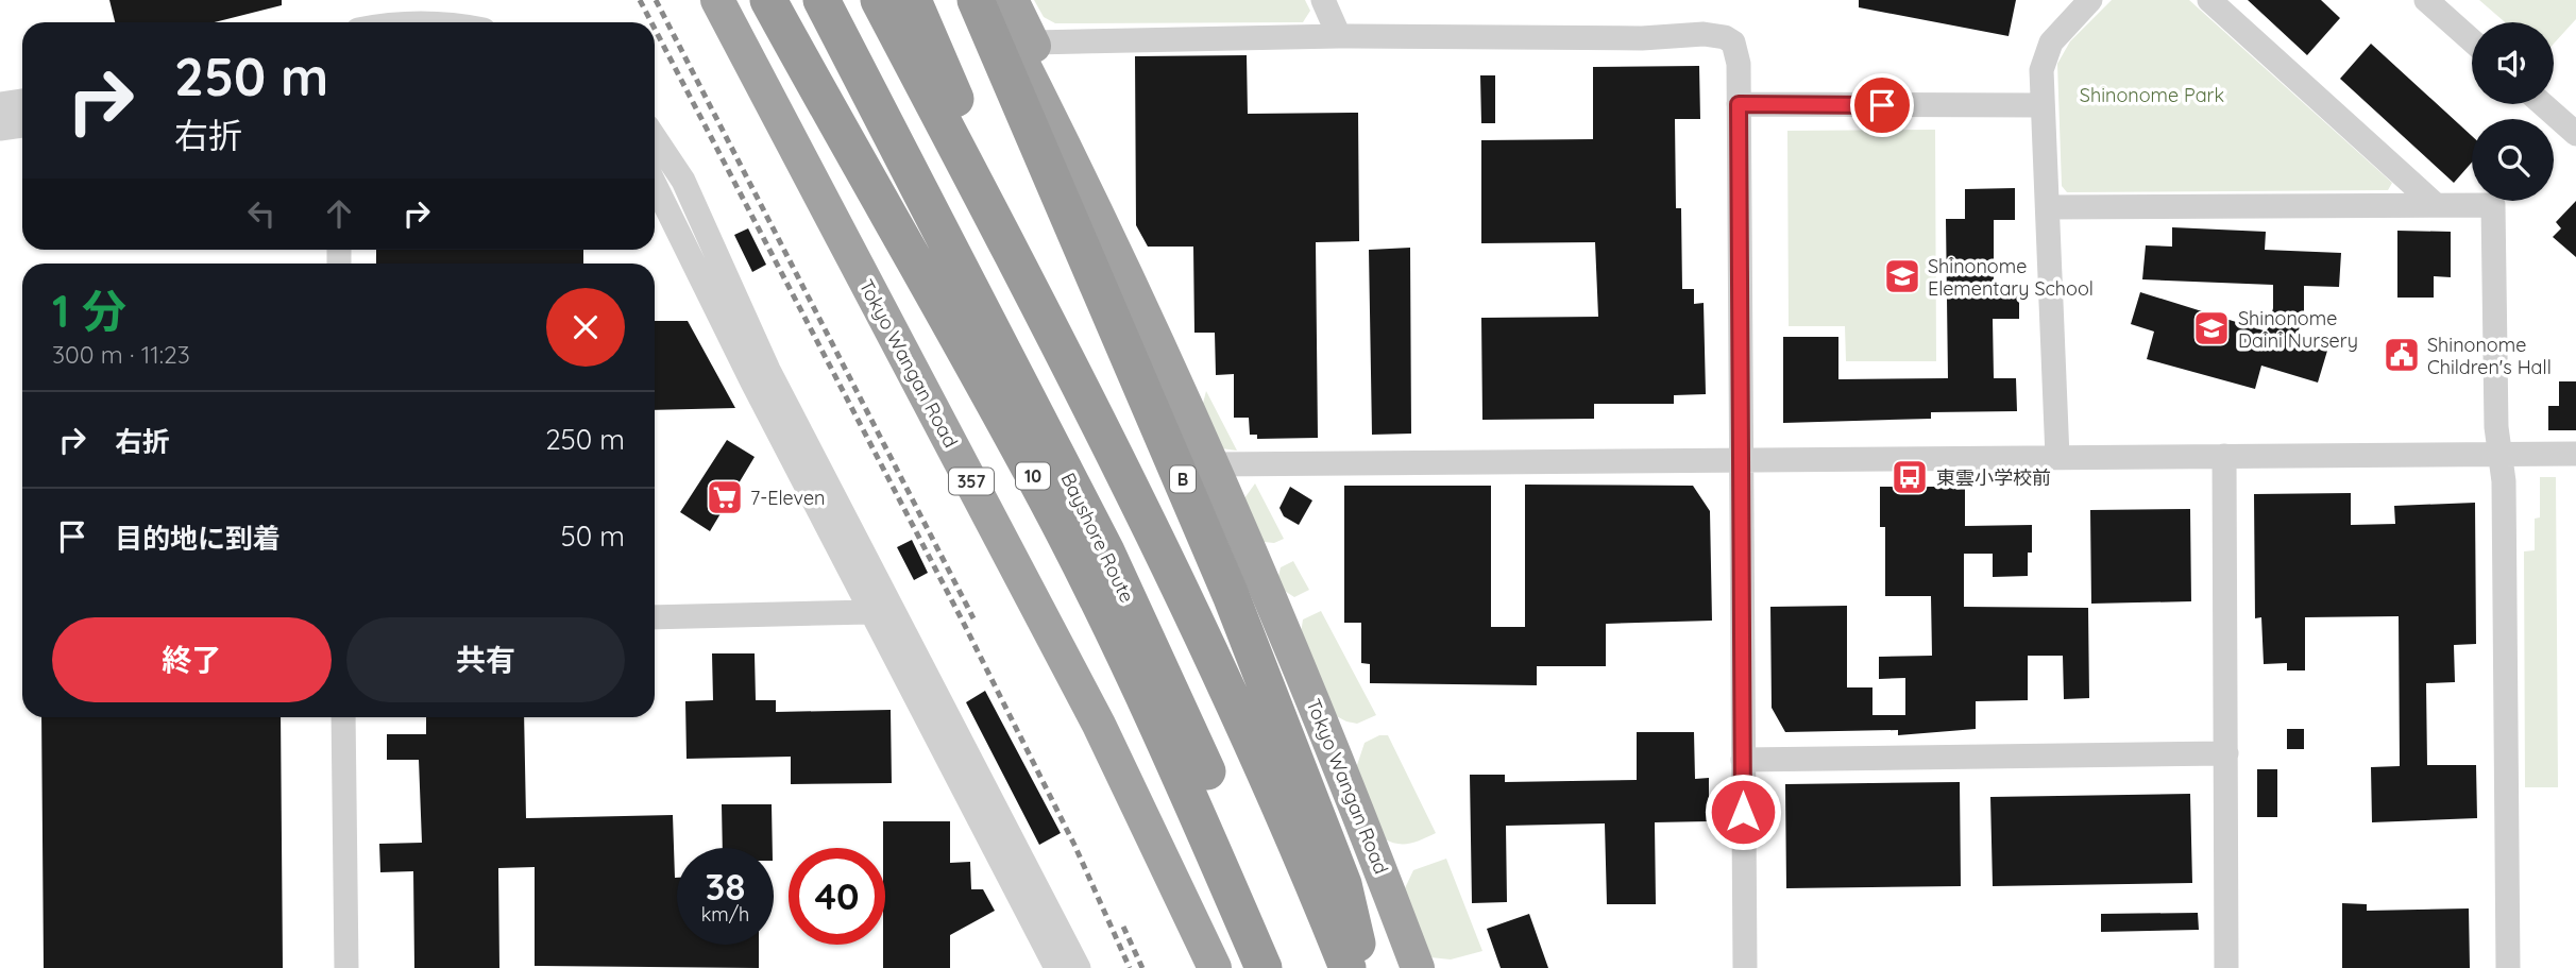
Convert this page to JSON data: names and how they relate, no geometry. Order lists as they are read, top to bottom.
{
  "streets": {
    "highway": [
      "Tokyo Wangan Road",
      "10",
      "B",
      "357",
      "Bayshore Route"
    ]
  },
  "crossings": [
    ["Tokyo Wangan Road", "357"]
  ],
  "parks": ["Shinonome Park"],
  "places": {
    "school or university": ["Shinonome Elementary School", "Shinonome Daini Nursery"],
    "public building": ["Shinonome Children's Hall"],
    "bus stop": ["東雲小学校前"],
    "supermarket": ["7-Eleven"]
  },
  "page": {
    "turn": ["250 m", "右折"],
    "heading": ["1 分", "300 m · 11:23"],
    "list": [
      {
        "name": "右折",
        "value": "250 m"
      },
      {
        "name": "目的地に到着",
        "value": "50 m"
      }
    ],
    "buttons": ["終了", "共有"],
    "speed": "38 km/h",
    "limit": "40"
  }
}
